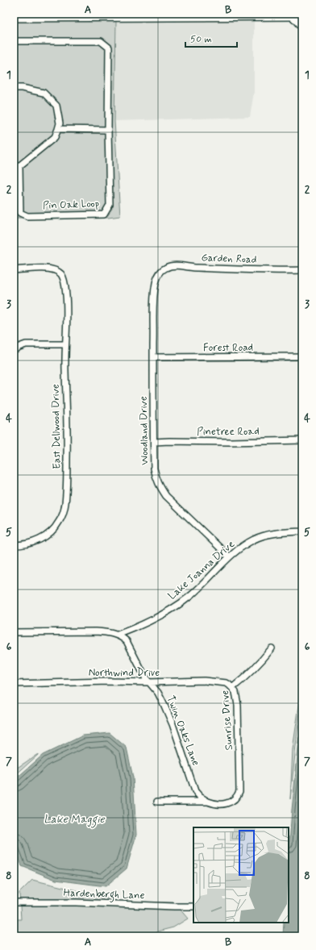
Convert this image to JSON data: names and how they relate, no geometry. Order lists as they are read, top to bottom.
{
  "streets": {
    "street": [
      "Pin Oak Loop",
      "Garden Road",
      "Forest Road",
      "East Dellwood Drive",
      "Woodland Drive",
      "Pinetree Road",
      "Lake Joanna Drive",
      "Northwind Drive",
      "Sunrise Drive",
      "Twin Oaks Lane",
      "Hardenbergh Lane"
    ]
  },
  "crossings": [
    ["Garden Road", "Woodland Drive"],
    ["Forest Road", "Woodland Drive"],
    ["Woodland Drive", "Pinetree Road"],
    ["Woodland Drive", "Lake Joanna Drive"],
    ["Lake Joanna Drive", "Twin Oaks Lane"],
    ["Northwind Drive", "Sunrise Drive"],
    ["Northwind Drive", "Twin Oaks Lane"],
    ["Sunrise Drive", "Twin Oaks Lane"]
  ],
  "water": ["Lake Maggie"],
  "scale_bar": "50 m",
  "grid": {
    "columns": ["A", "B"],
    "rows": [
      "1",
      "2",
      "3",
      "4",
      "5",
      "6",
      "7",
      "8"
    ]
  }
}
